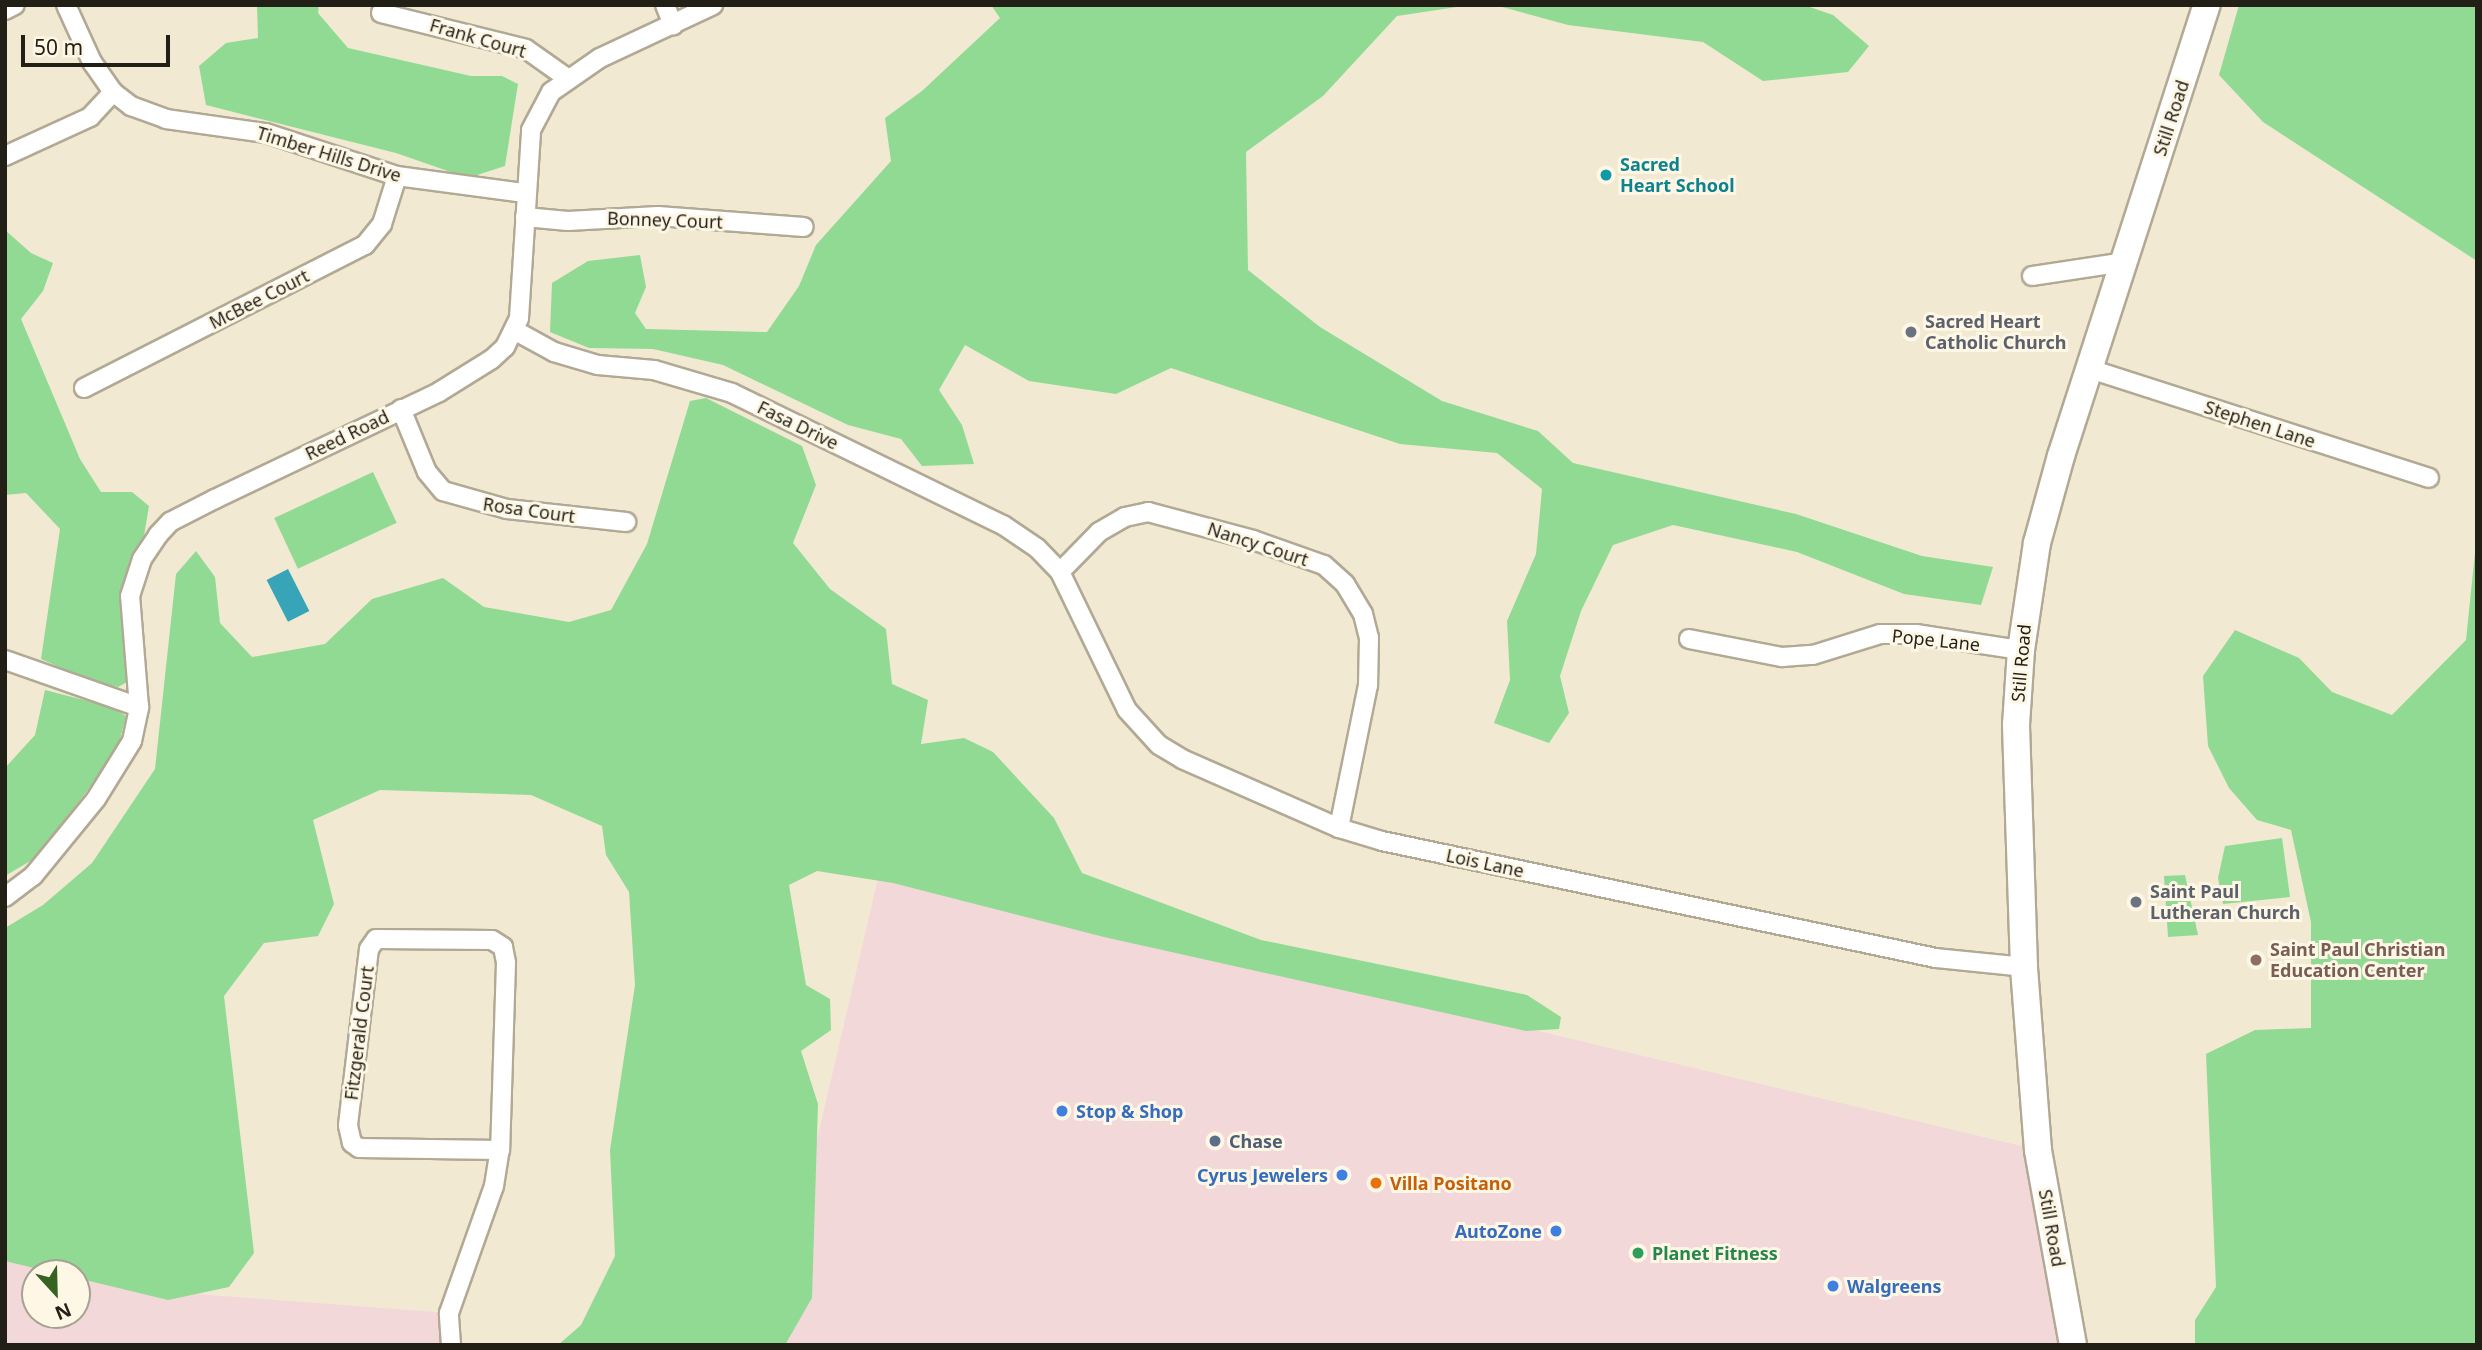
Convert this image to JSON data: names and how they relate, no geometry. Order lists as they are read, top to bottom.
{
  "streets": {
    "main road": ["Still Road"],
    "street": [
      "Frank Court",
      "Timber Hills Drive",
      "Bonney Court",
      "McBee Court",
      "Stephen Lane",
      "Fasa Drive",
      "Reed Road",
      "Rosa Court",
      "Nancy Court",
      "Pope Lane",
      "Lois Lane",
      "Fitzgerald Court"
    ]
  },
  "crossings": [
    ["Frank Court", "Reed Road"],
    ["Still Road", "Stephen Lane"],
    ["Still Road", "Pope Lane"],
    ["Still Road", "Lois Lane"],
    ["Timber Hills Drive", "McBee Court"],
    ["Timber Hills Drive", "Reed Road"],
    ["Bonney Court", "Reed Road"],
    ["Fasa Drive", "Reed Road"],
    ["Fasa Drive", "Nancy Court"],
    ["Fasa Drive", "Lois Lane"],
    ["Reed Road", "Rosa Court"],
    ["Nancy Court", "Lois Lane"]
  ],
  "places": [
    "Sacred Heart School",
    "Sacred Heart Catholic Church",
    "Saint Paul Lutheran Church",
    "Saint Paul Christian Education Center",
    "Stop & Shop",
    "Chase",
    "Cyrus Jewelers",
    "Villa Positano",
    "AutoZone",
    "Planet Fitness",
    "Walgreens"
  ],
  "scale_bar": "50 m",
  "north": "bottom"
}
